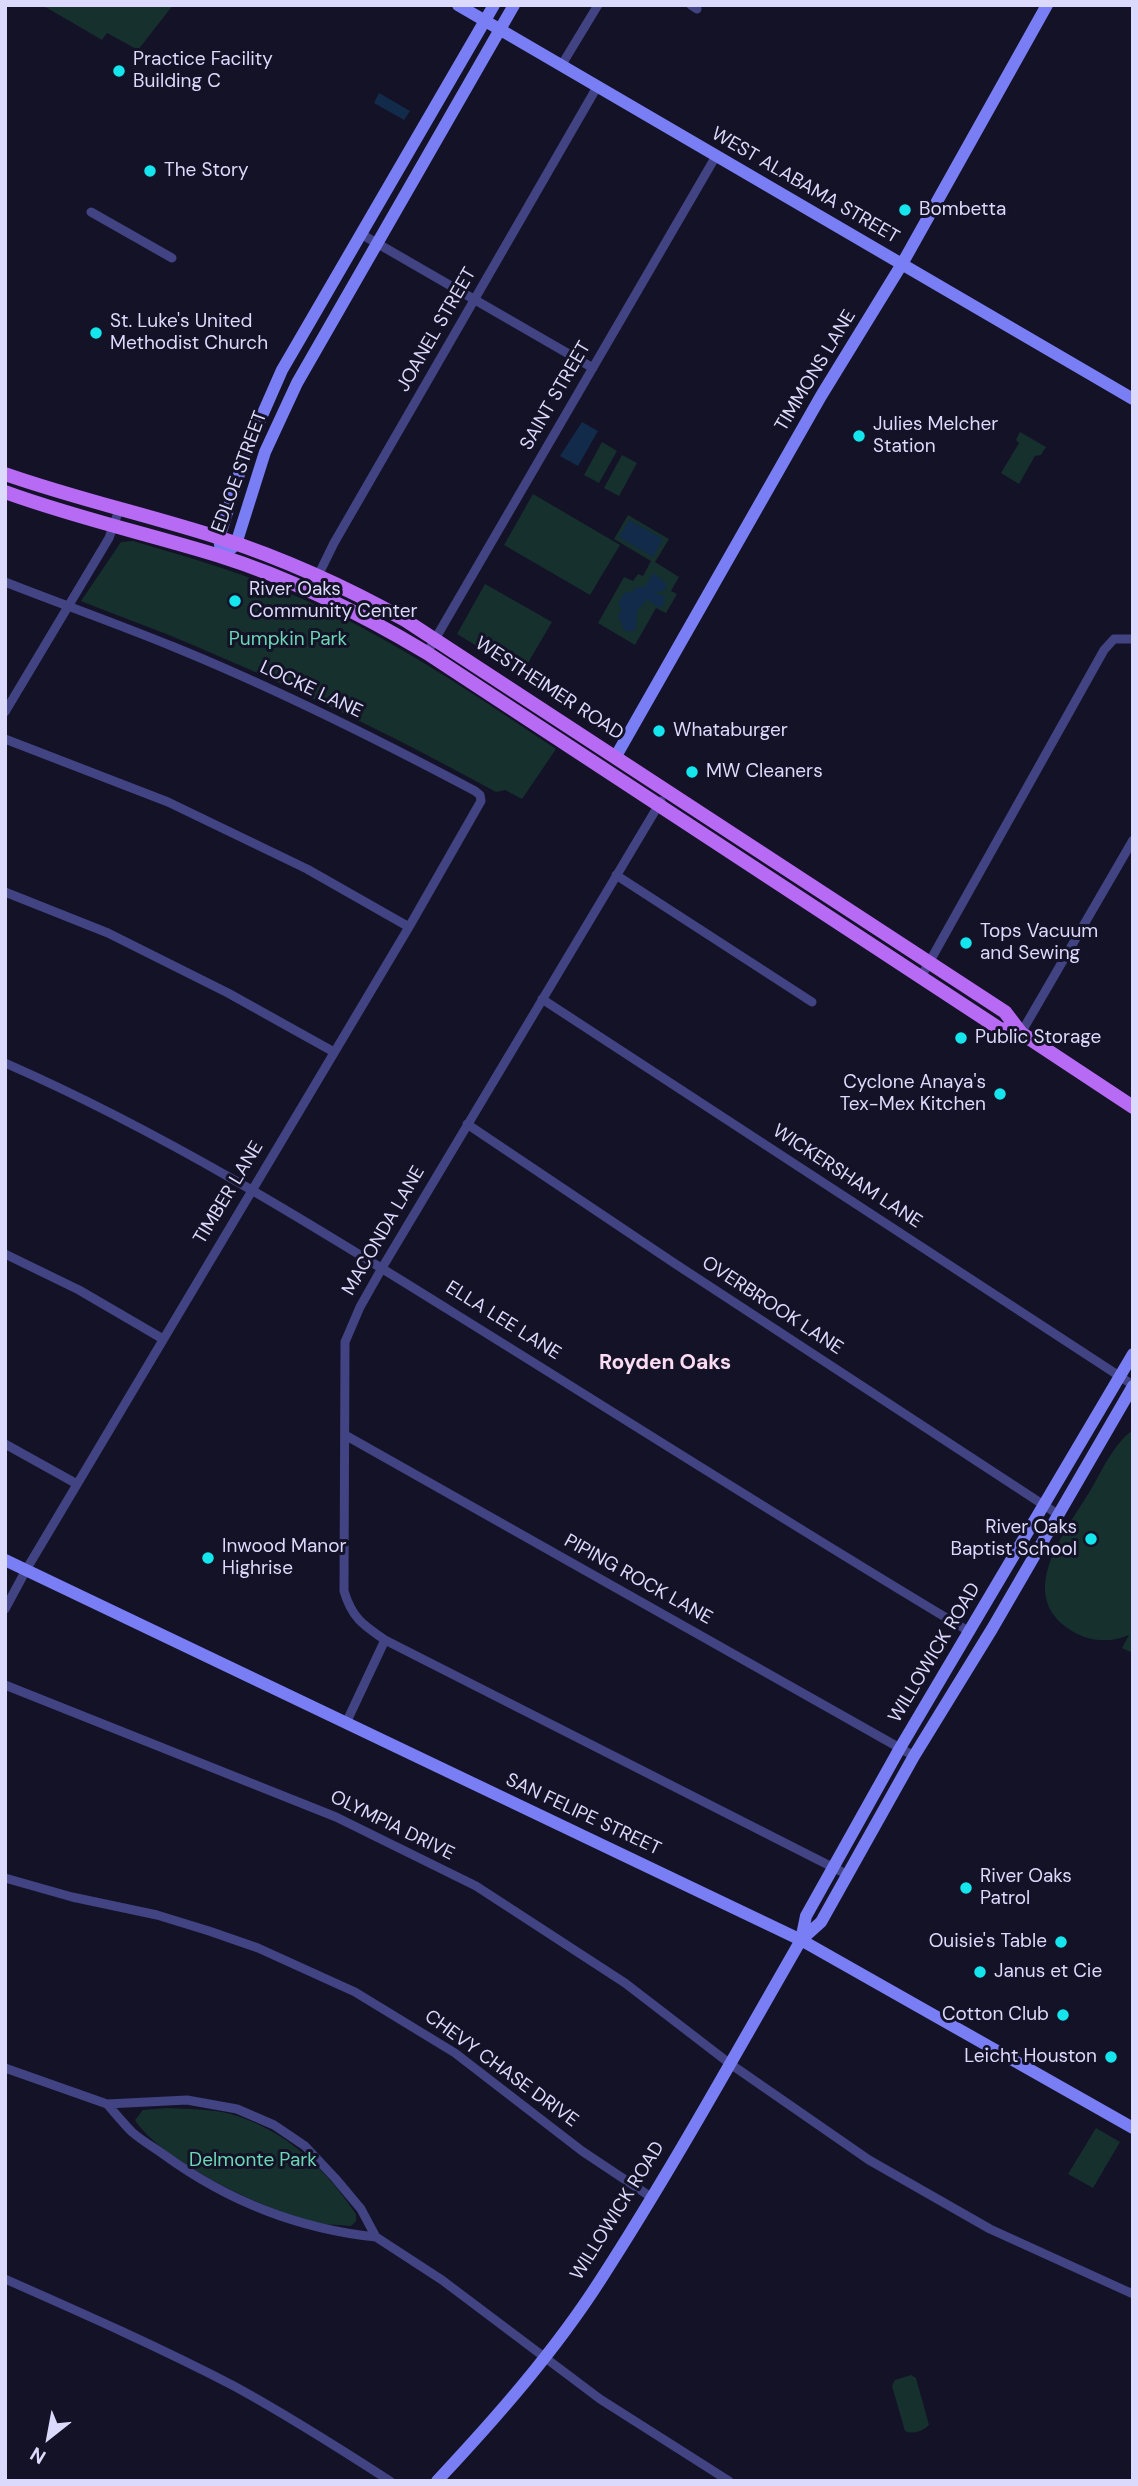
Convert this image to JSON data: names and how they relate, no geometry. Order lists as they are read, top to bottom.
{
  "streets": {
    "main road": [
      "WEST ALABAMA STREET",
      "TIMMONS LANE",
      "EDLOE STREET",
      "WESTHEIMER ROAD",
      "ELLA LEE LANE",
      "WILLOWICK ROAD",
      "SAN FELIPE STREET"
    ],
    "street": [
      "JOANEL STREET",
      "SAINT STREET",
      "LOCKE LANE",
      "WICKERSHAM LANE",
      "TIMBER LANE",
      "MACONDA LANE",
      "OVERBROOK LANE",
      "PIPING ROCK LANE",
      "OLYMPIA DRIVE",
      "CHEVY CHASE DRIVE"
    ]
  },
  "crossings": [
    ["WEST ALABAMA STREET", "JOANEL STREET"],
    ["WEST ALABAMA STREET", "TIMMONS LANE"],
    ["WEST ALABAMA STREET", "SAINT STREET"],
    ["WEST ALABAMA STREET", "EDLOE STREET"],
    ["JOANEL STREET", "WESTHEIMER ROAD"],
    ["TIMMONS LANE", "WESTHEIMER ROAD"],
    ["SAINT STREET", "WESTHEIMER ROAD"],
    ["EDLOE STREET", "WESTHEIMER ROAD"],
    ["WESTHEIMER ROAD", "MACONDA LANE"],
    ["LOCKE LANE", "TIMBER LANE"],
    ["WICKERSHAM LANE", "MACONDA LANE"],
    ["WICKERSHAM LANE", "WILLOWICK ROAD"],
    ["TIMBER LANE", "ELLA LEE LANE"],
    ["TIMBER LANE", "SAN FELIPE STREET"],
    ["MACONDA LANE", "OVERBROOK LANE"],
    ["MACONDA LANE", "ELLA LEE LANE"],
    ["MACONDA LANE", "PIPING ROCK LANE"],
    ["MACONDA LANE", "WILLOWICK ROAD"],
    ["OVERBROOK LANE", "WILLOWICK ROAD"],
    ["ELLA LEE LANE", "WILLOWICK ROAD"],
    ["PIPING ROCK LANE", "WILLOWICK ROAD"],
    ["WILLOWICK ROAD", "SAN FELIPE STREET"],
    ["WILLOWICK ROAD", "OLYMPIA DRIVE"],
    ["WILLOWICK ROAD", "CHEVY CHASE DRIVE"]
  ],
  "districts": ["Royden Oaks"],
  "parks": ["Pumpkin Park", "Delmonte Park"],
  "places": [
    "Practice Facility Building C",
    "The Story",
    "Bombetta",
    "St. Luke's United Methodist Church",
    "Julies Melcher Station",
    "River Oaks Community Center",
    "Whataburger",
    "MW Cleaners",
    "Tops Vacuum and Sewing",
    "Public Storage",
    "Cyclone Anaya's Tex-Mex Kitchen",
    "River Oaks Baptist School",
    "Inwood Manor Highrise",
    "River Oaks Patrol",
    "Ouisie's Table",
    "Janus et Cie",
    "Cotton Club",
    "Leicht Houston"
  ],
  "north": "bottom left"
}
